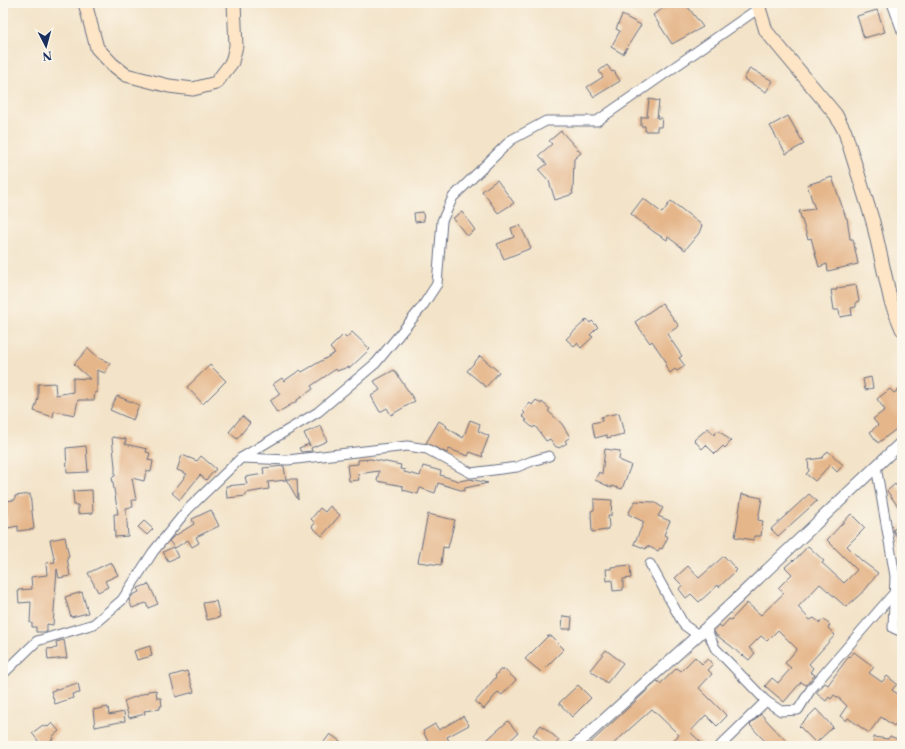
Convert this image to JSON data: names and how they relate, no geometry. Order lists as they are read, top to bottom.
{
  "north": "bottom"
}
